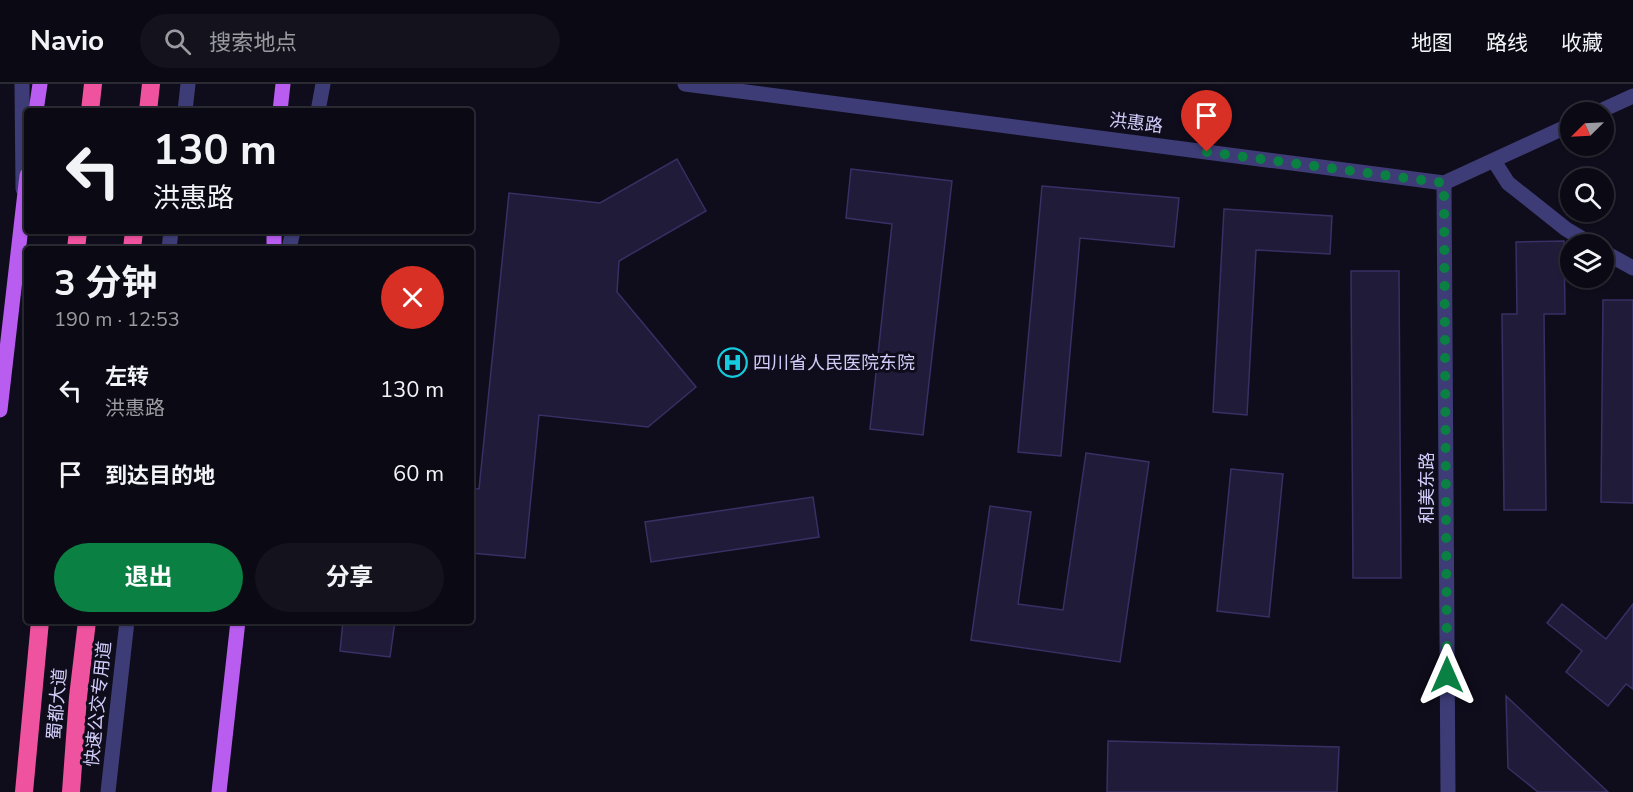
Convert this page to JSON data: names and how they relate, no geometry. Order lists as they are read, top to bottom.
{
  "streets": {
    "highway": ["蜀都大道"],
    "street": ["洪惠路", "和美东路", "快速公交专用道"]
  },
  "crossings": [
    ["洪惠路", "和美东路"]
  ],
  "places": {
    "hospital": ["四川省人民医院东院"]
  },
  "north": "bottom left",
  "page": {
    "header": "Navio",
    "search": "搜索地点",
    "nav": ["地图", "路线", "收藏"],
    "turn": ["130 m", "洪惠路"],
    "heading": ["3 分钟", "190 m · 12:53"],
    "list": [
      {
        "name": "左转",
        "note": "洪惠路",
        "value": "130 m"
      },
      {
        "name": "到达目的地",
        "value": "60 m"
      }
    ],
    "buttons": ["退出", "分享"]
  }
}
